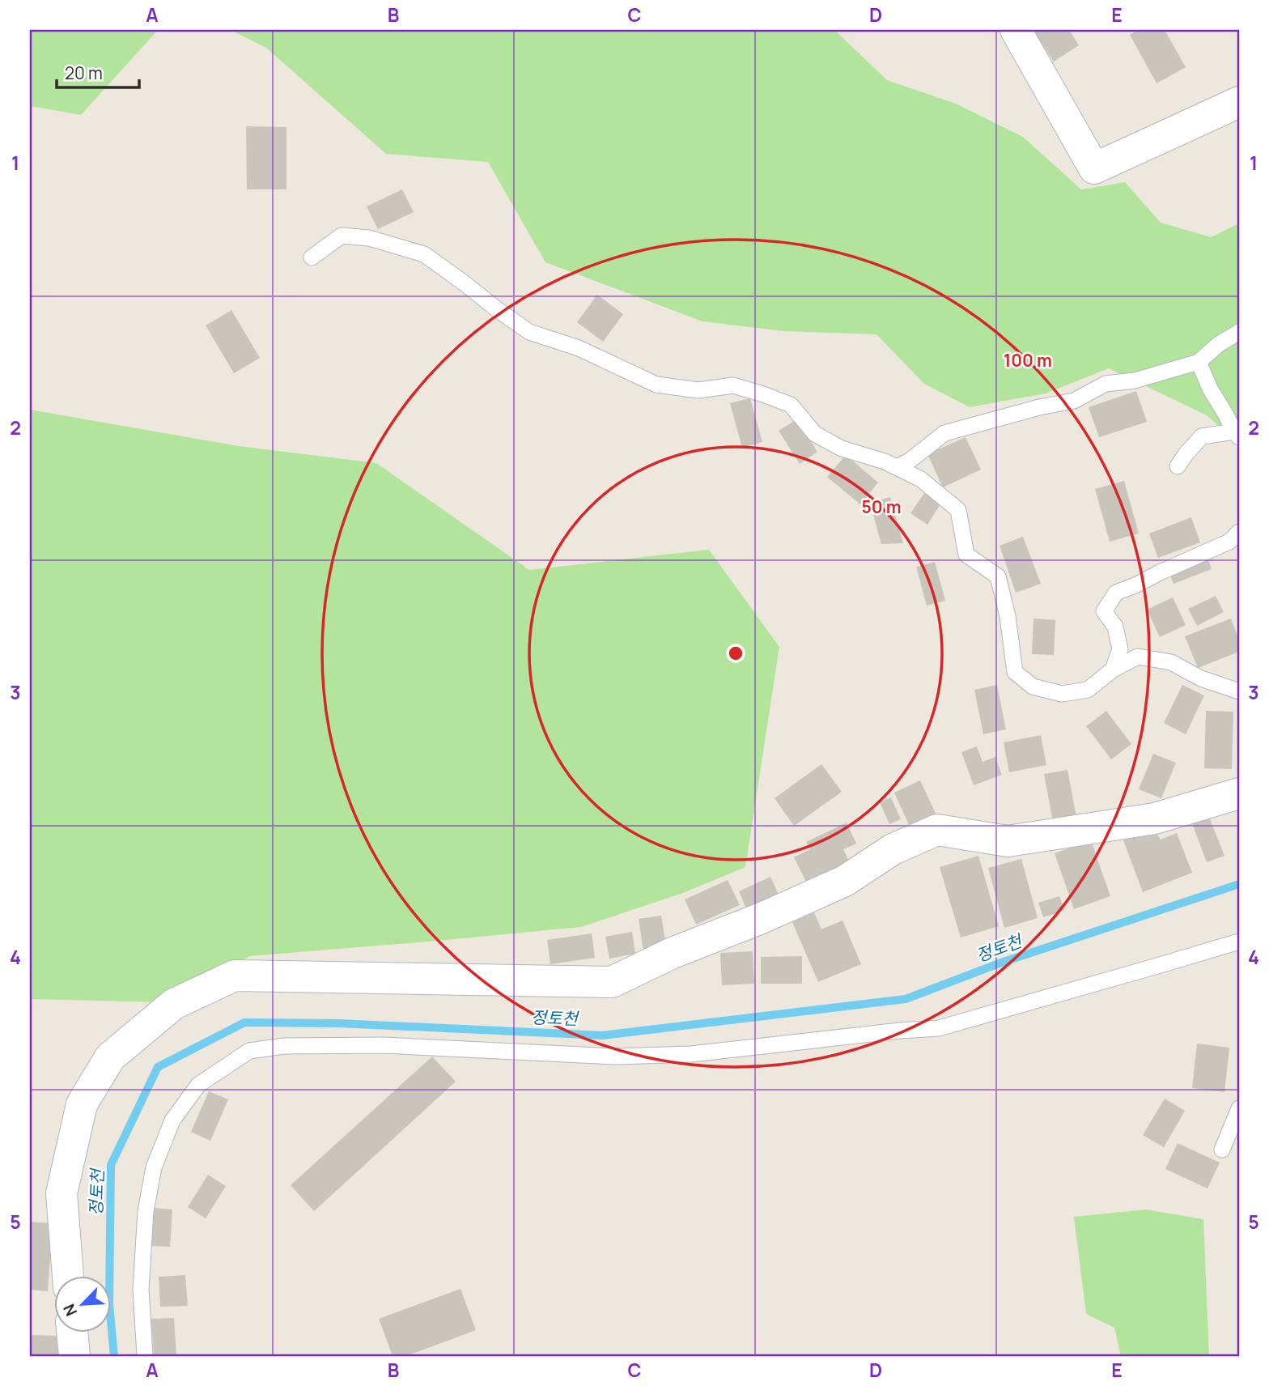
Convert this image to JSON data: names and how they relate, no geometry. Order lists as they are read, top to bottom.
{
  "water": ["정토천"],
  "scale_bar": "20 m",
  "north": "bottom left",
  "grid": {
    "columns": [
      "A",
      "B",
      "C",
      "D",
      "E"
    ],
    "rows": [
      "1",
      "2",
      "3",
      "4",
      "5"
    ]
  },
  "rings": ["100 m", "50 m"]
}
